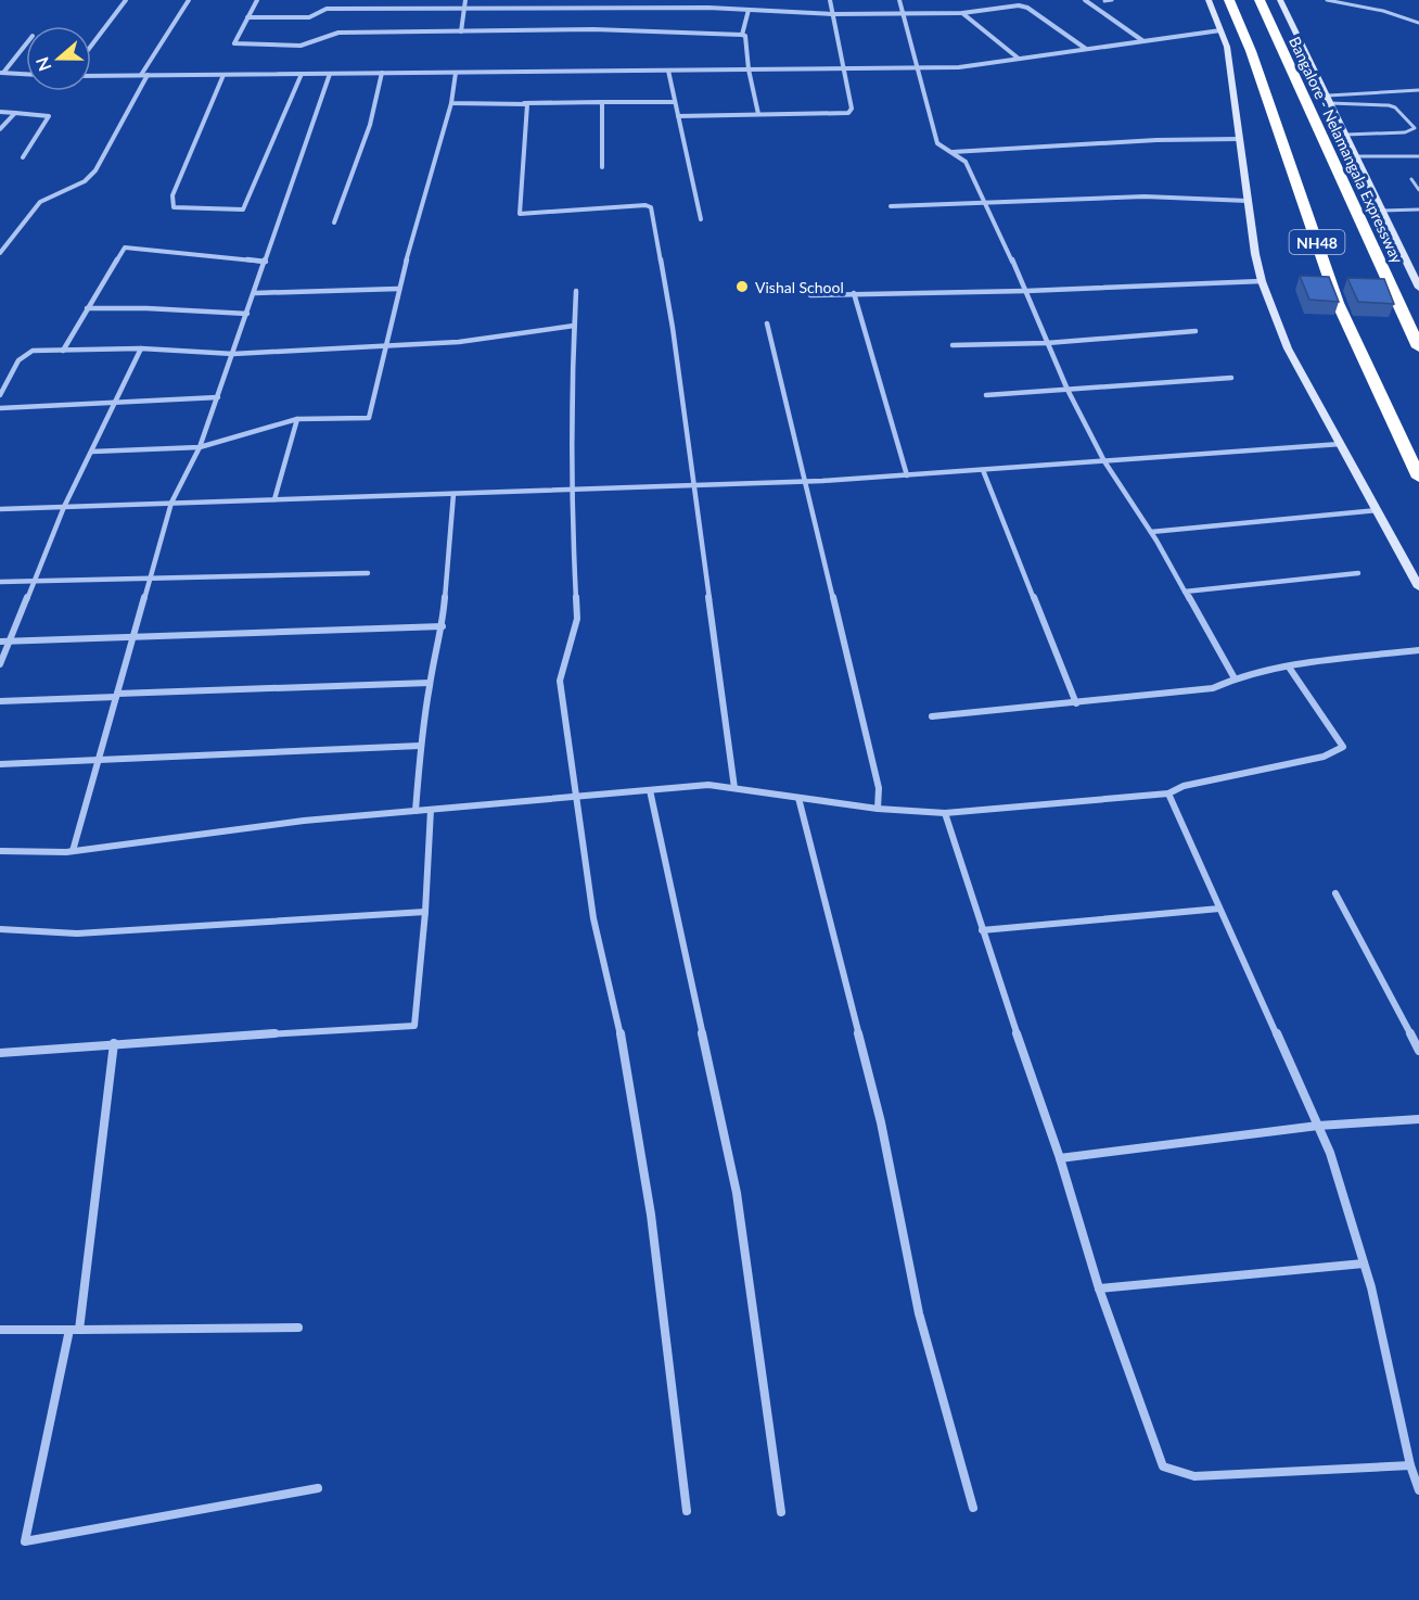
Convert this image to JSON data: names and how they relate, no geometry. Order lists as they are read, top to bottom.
{
  "streets": {
    "highway": ["Bangalore - Nelamangala Expressway", "NH48"]
  },
  "places": ["Vishal School"],
  "north": "left"
}
